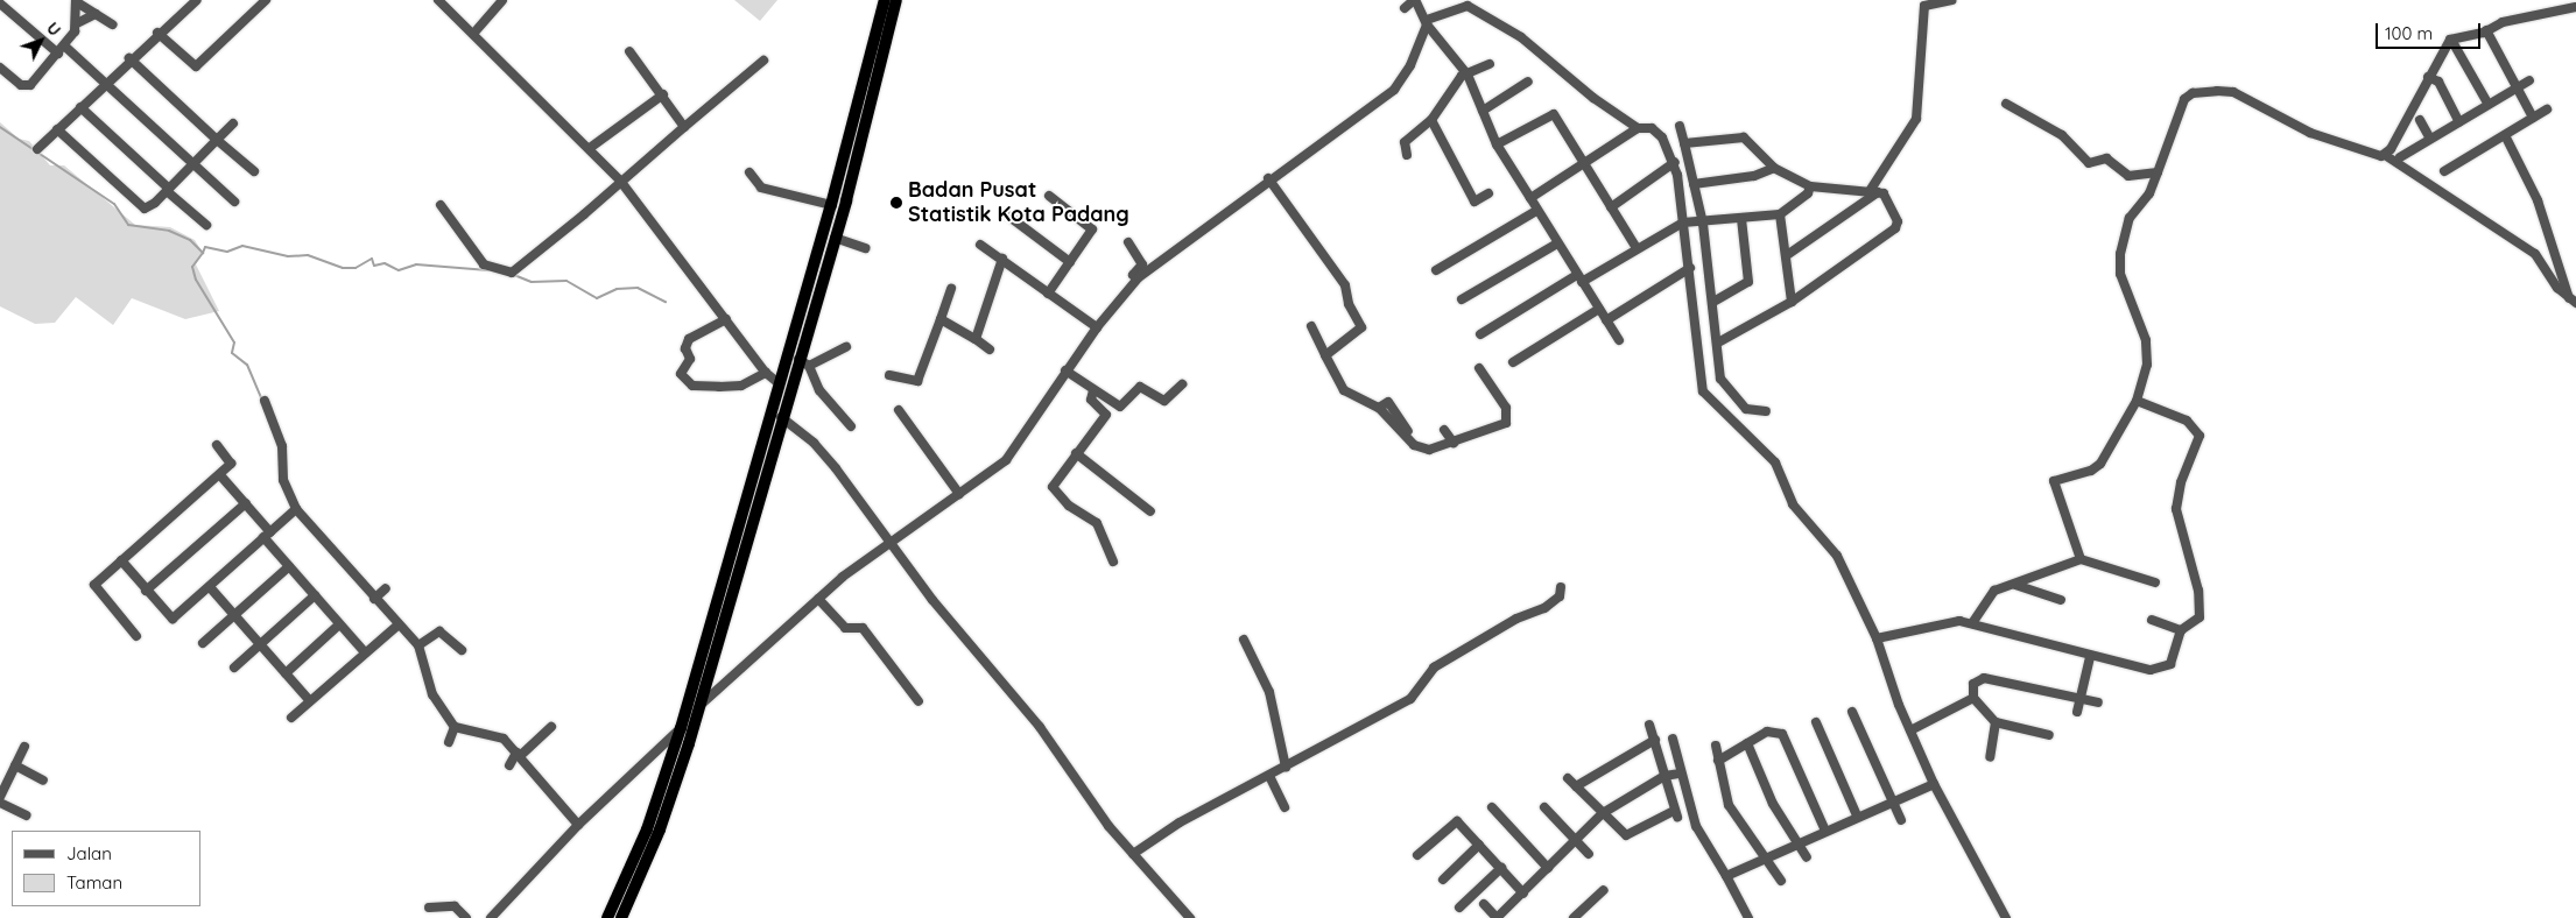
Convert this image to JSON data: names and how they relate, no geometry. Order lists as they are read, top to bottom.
{
  "places": ["Badan Pusat Statistik Kota Padang"],
  "legend": ["Jalan", "Taman"],
  "scale_bar": "100 m",
  "north": "top right"
}
